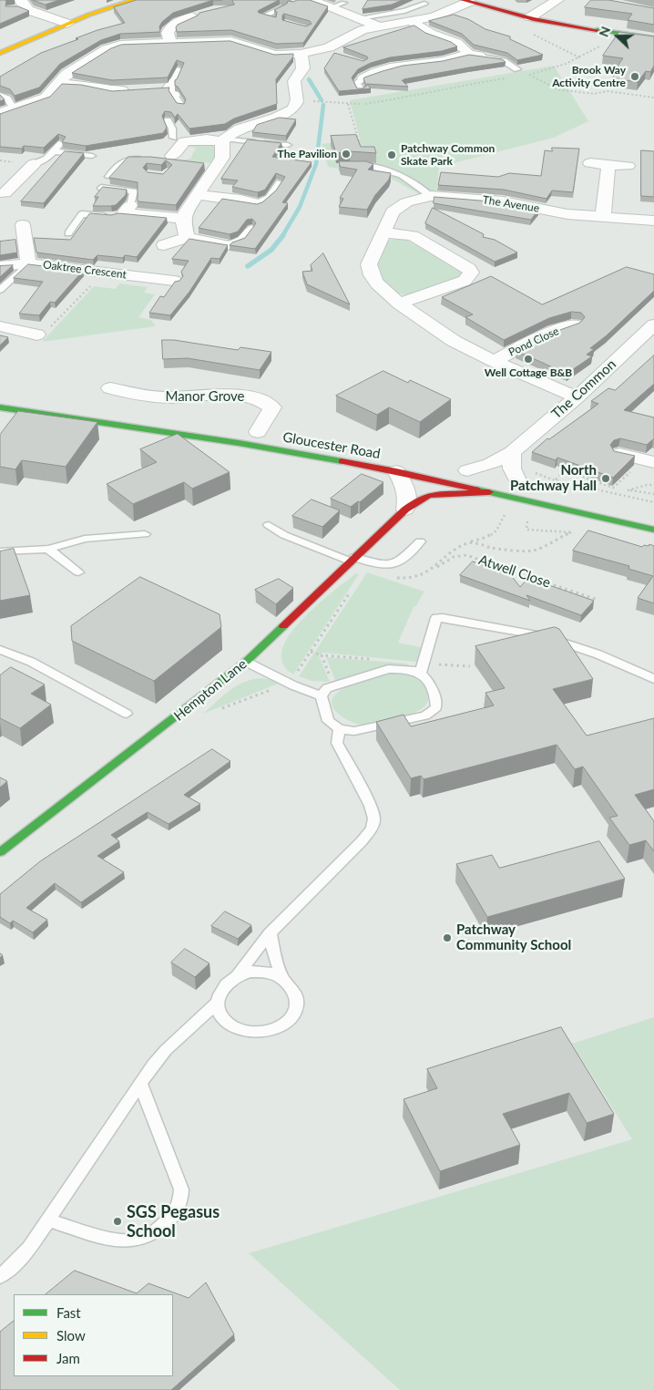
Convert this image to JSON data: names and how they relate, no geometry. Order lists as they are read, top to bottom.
{
  "streets": {
    "street": [
      "The Avenue",
      "Oaktree Crescent",
      "Pond Close",
      "The Common",
      "Manor Grove",
      "Gloucester Road",
      "Hempton Lane"
    ],
    "path": ["Atwell Close"]
  },
  "crossings": [
    ["The Avenue", "Pond Close"],
    ["The Avenue", "The Common"],
    ["Gloucester Road", "Hempton Lane"]
  ],
  "places": [
    "Brook Way Activity Centre",
    "The Pavilion",
    "Patchway Common Skate Park",
    "Well Cottage B&B",
    "North Patchway Hall",
    "Patchway Community School",
    "SGS Pegasus School"
  ],
  "legend": ["Fast", "Slow", "Jam"],
  "north": "left"
}
